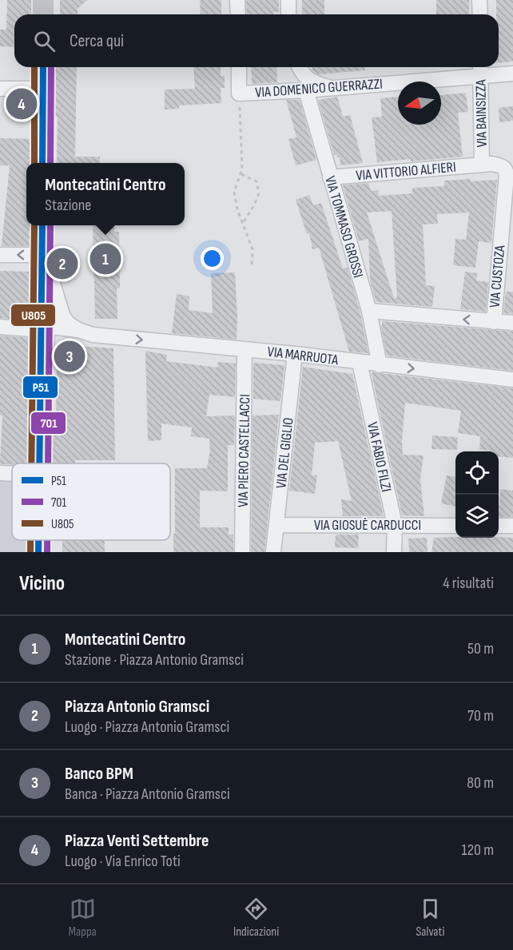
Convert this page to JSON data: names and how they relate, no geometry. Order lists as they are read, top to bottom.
{
  "streets": {
    "street": [
      "VIA DOMENICO GUERRAZZI",
      "VIA BAINSIZZA",
      "VIA VITTORIO ALFIERI",
      "VIA TOMMASO GROSSI",
      "VIA CUSTOZA",
      "VIA MARRUOTA",
      "VIA PIERO CASTELLACCI",
      "VIA DEL GIGLIO",
      "VIA FABIO FILZI",
      "VIA GIOSUÈ CARDUCCI"
    ]
  },
  "crossings": [
    ["VIA DOMENICO GUERRAZZI", "VIA BAINSIZZA"],
    ["VIA DOMENICO GUERRAZZI", "VIA TOMMASO GROSSI"],
    ["VIA BAINSIZZA", "VIA VITTORIO ALFIERI"],
    ["VIA BAINSIZZA", "VIA CUSTOZA"],
    ["VIA VITTORIO ALFIERI", "VIA TOMMASO GROSSI"],
    ["VIA VITTORIO ALFIERI", "VIA CUSTOZA"],
    ["VIA TOMMASO GROSSI", "VIA CUSTOZA"],
    ["VIA TOMMASO GROSSI", "VIA MARRUOTA"],
    ["VIA MARRUOTA", "VIA PIERO CASTELLACCI"],
    ["VIA MARRUOTA", "VIA DEL GIGLIO"],
    ["VIA MARRUOTA", "VIA FABIO FILZI"],
    ["VIA DEL GIGLIO", "VIA GIOSUÈ CARDUCCI"],
    ["VIA FABIO FILZI", "VIA GIOSUÈ CARDUCCI"]
  ],
  "one_way": ["VIA CUSTOZA", "VIA MARRUOTA"],
  "lines": ["transit line P51", "transit line 701", "transit line U805"],
  "legend": ["P51", "701", "U805"],
  "north": "left",
  "page": {
    "search": "Cerca qui",
    "pins": [
      "4",
      "1",
      "2",
      "3"
    ],
    "popup": ["Montecatini Centro", "Stazione"],
    "heading": ["Vicino", "4 risultati"],
    "list": [
      {
        "mark": "1",
        "name": "Montecatini Centro",
        "note": "Stazione · Piazza Antonio Gramsci",
        "value": "50 m"
      },
      {
        "mark": "2",
        "name": "Piazza Antonio Gramsci",
        "note": "Luogo · Piazza Antonio Gramsci",
        "value": "70 m"
      },
      {
        "mark": "3",
        "name": "Banco BPM",
        "note": "Banca · Piazza Antonio Gramsci",
        "value": "80 m"
      },
      {
        "mark": "4",
        "name": "Piazza Venti Settembre",
        "note": "Luogo · Via Enrico Toti",
        "value": "120 m"
      }
    ],
    "nav": ["Mappa", "Indicazioni", "Salvati"]
  }
}
